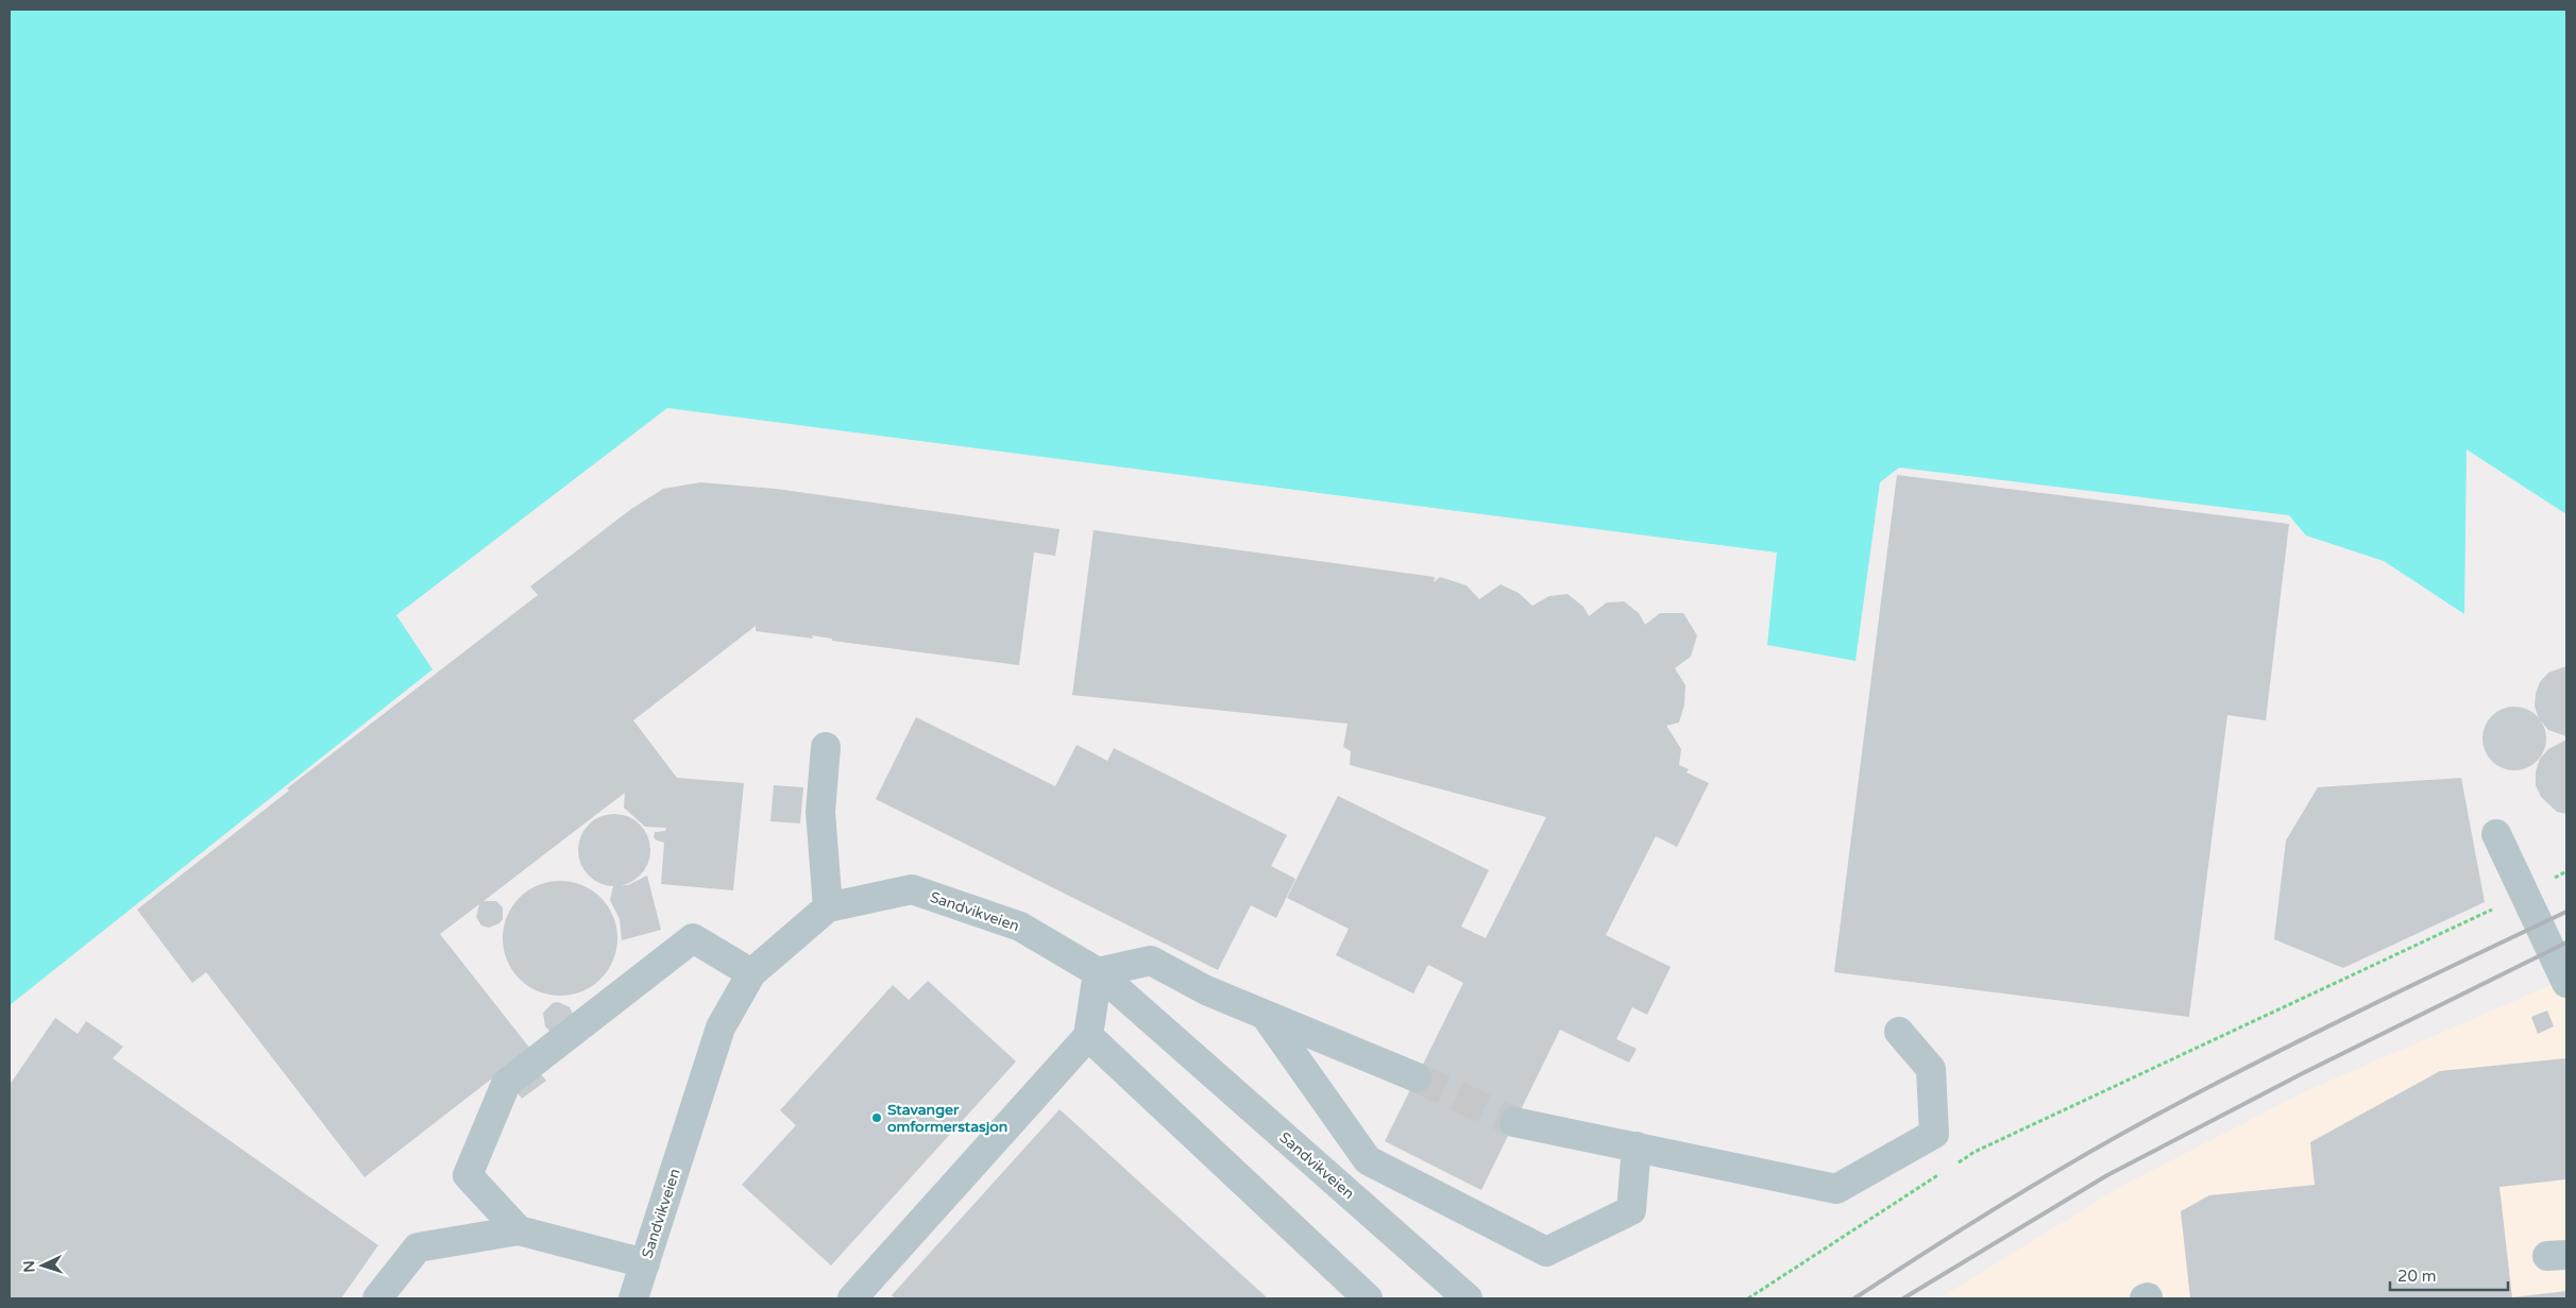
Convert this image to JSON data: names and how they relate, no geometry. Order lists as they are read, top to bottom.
{
  "streets": {
    "street": ["Sandvikveien"]
  },
  "places": ["Stavanger omformerstasjon"],
  "scale_bar": "20 m",
  "north": "left"
}
